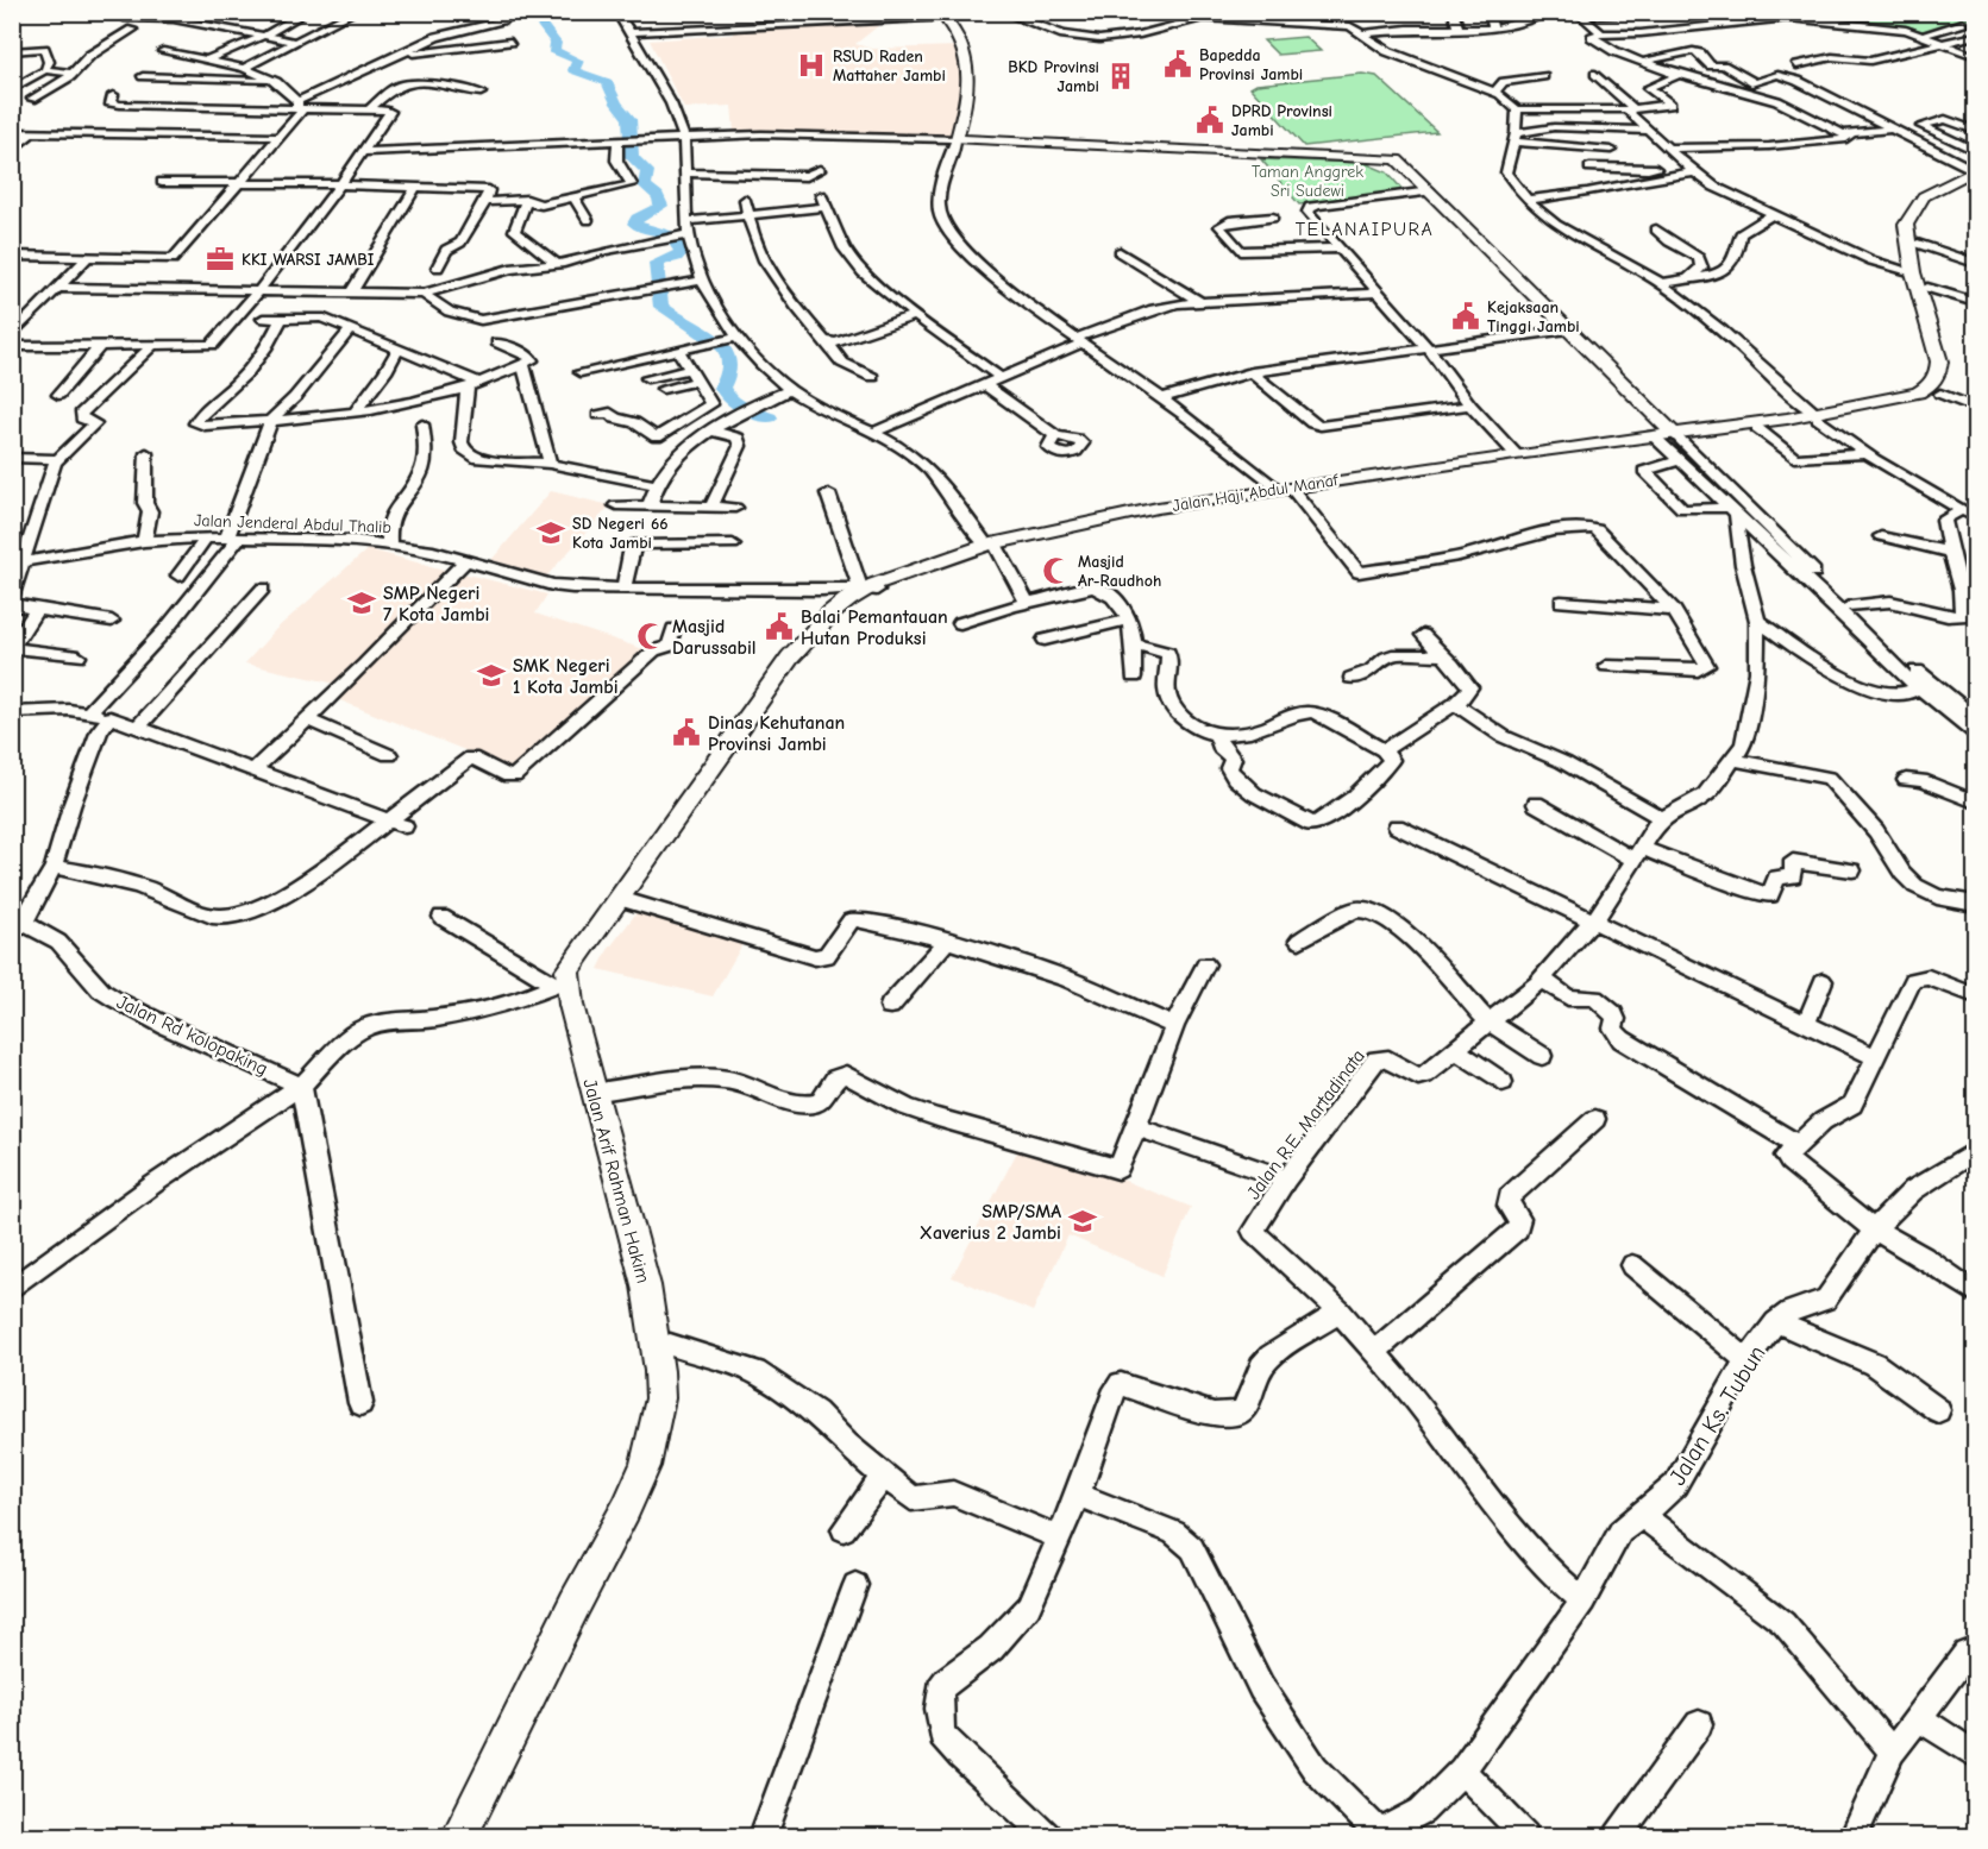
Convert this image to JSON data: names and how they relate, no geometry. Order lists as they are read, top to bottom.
{
  "streets": {
    "main road": ["Jalan Haji Abdul Manaf", "Jalan Arif Rahman Hakim"],
    "street": [
      "Jalan Jenderal Abdul Thalib",
      "Jalan Rd kolopaking",
      "Jalan R.E. Martadinata",
      "Jalan Ks. Tubun"
    ]
  },
  "crossings": [
    ["Jalan Haji Abdul Manaf", "Jalan Jenderal Abdul Thalib"]
  ],
  "districts": ["TELANAIPURA"],
  "parks": ["Taman Anggrek Sri Sudewi"],
  "places": {
    "public building": [
      "Bapedda Provinsi Jambi",
      "DPRD Provinsi Jambi",
      "Kejaksaan Tinggi Jambi",
      "Balai Pemantauan Hutan Produksi",
      "Dinas Kehutanan Provinsi Jambi"
    ],
    "hospital": ["RSUD Raden Mattaher Jambi"],
    "building": ["BKD Provinsi Jambi"],
    "office": ["KKI WARSI JAMBI"],
    "school or university": [
      "SD Negeri 66 Kota Jambi",
      "SMP Negeri 7 Kota Jambi",
      "SMK Negeri 1 Kota Jambi",
      "SMP/SMA Xaverius 2 Jambi"
    ],
    "mosque": ["Masjid Ar-Raudhoh", "Masjid Darussabil"]
  }
}
